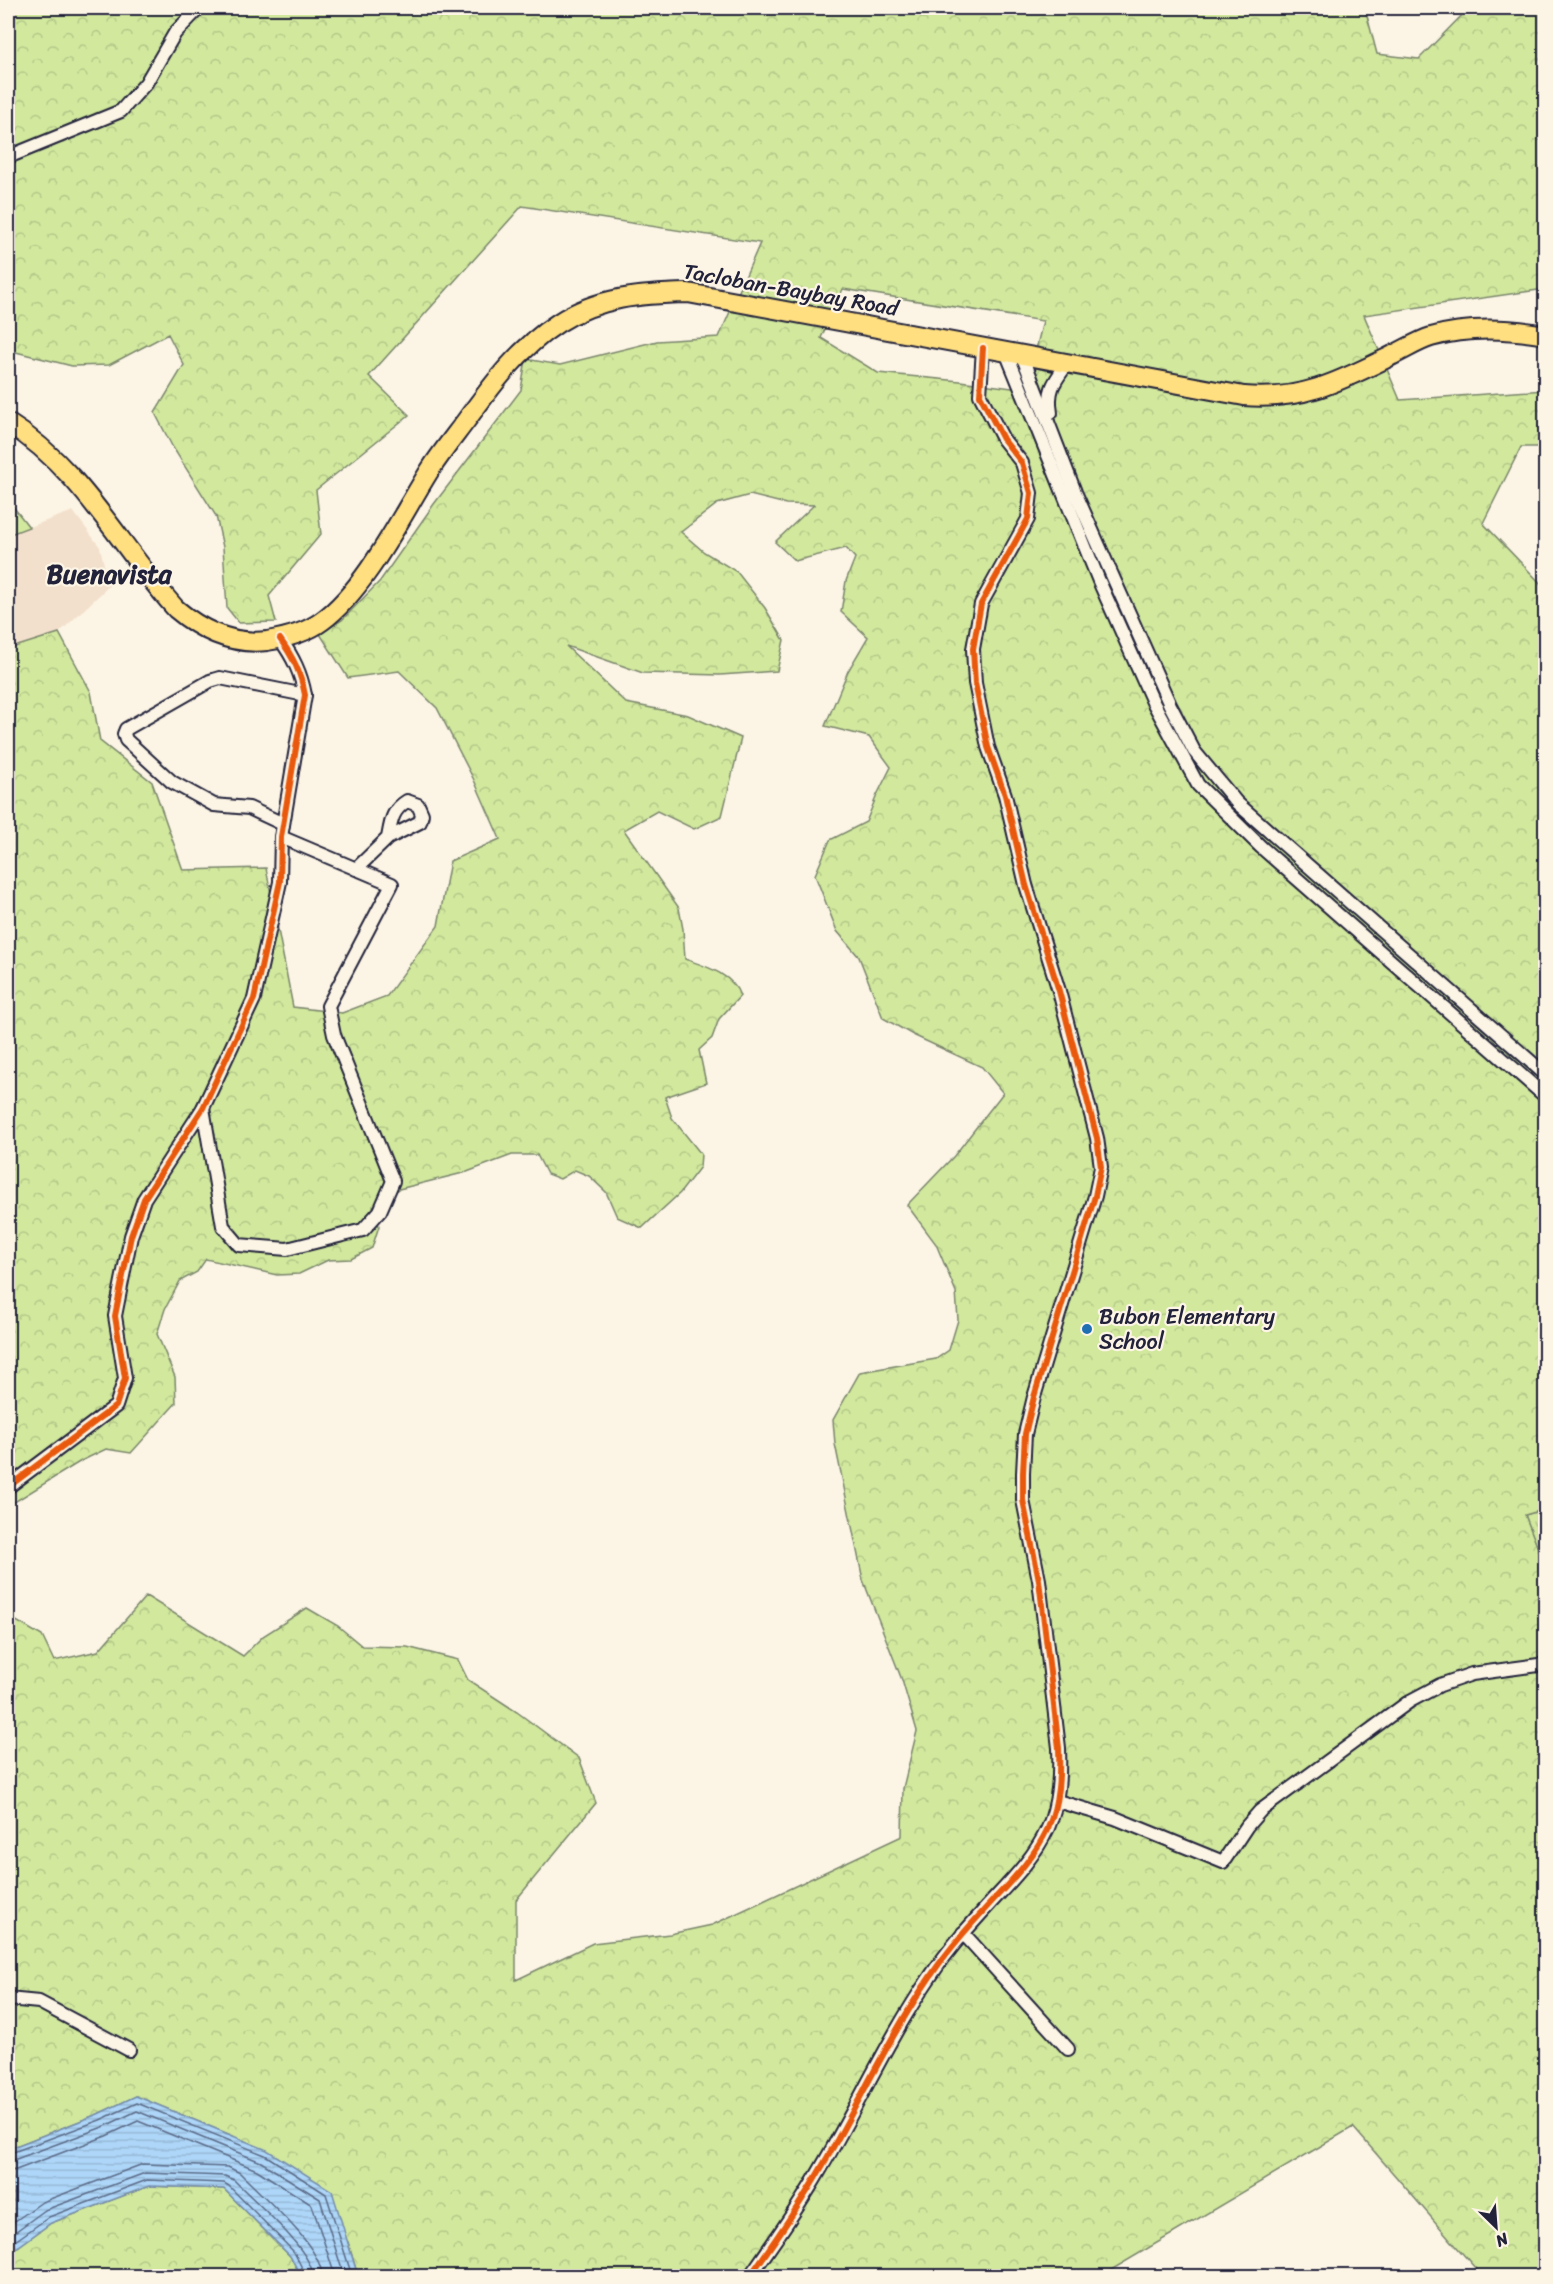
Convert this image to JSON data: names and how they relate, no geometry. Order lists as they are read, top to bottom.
{
  "streets": {
    "highway": ["Tacloban-Baybay Road"]
  },
  "districts": ["Buenavista"],
  "places": ["Bubon Elementary School"],
  "north": "bottom right"
}
